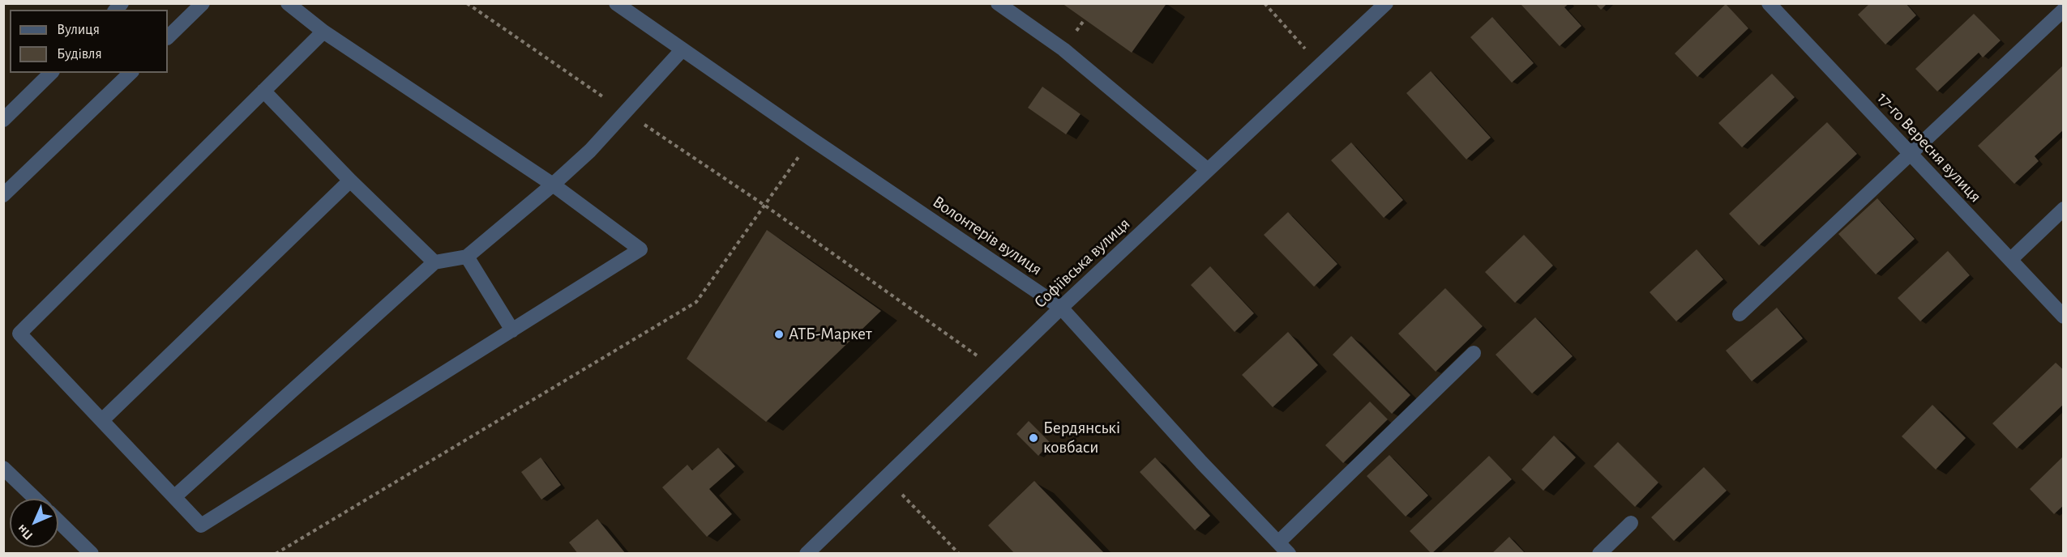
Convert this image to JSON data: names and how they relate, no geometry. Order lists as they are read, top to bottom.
{
  "streets": {
    "street": ["17-го Вересня вулиця", "Волонтерів вулиця", "Софіївська вулиця"]
  },
  "crossings": [
    ["Волонтерів вулиця", "Софіївська вулиця"]
  ],
  "places": ["АТБ-Маркет", "Бердянські ковбаси"],
  "legend": ["Вулиця", "Будівля"],
  "north": "bottom left"
}
